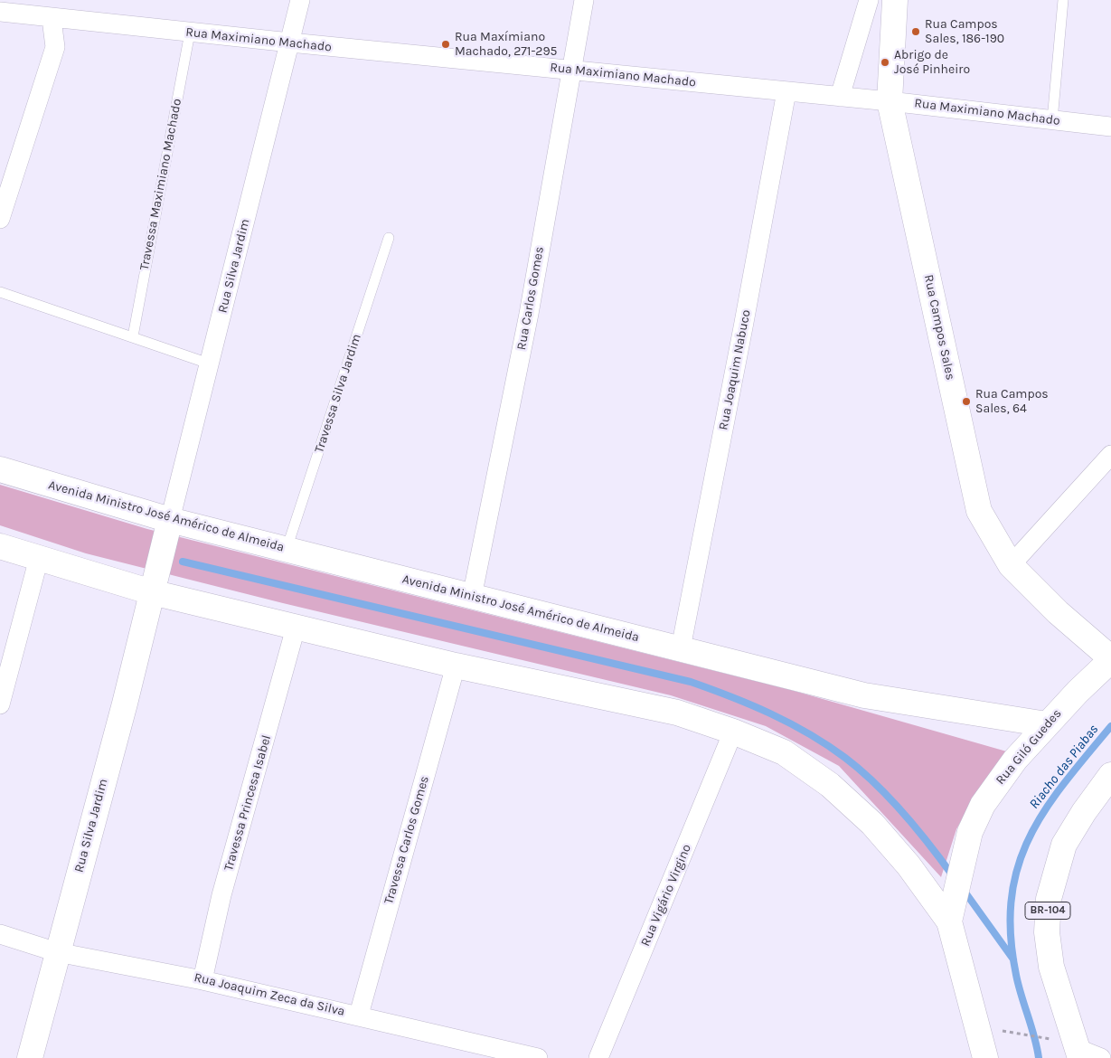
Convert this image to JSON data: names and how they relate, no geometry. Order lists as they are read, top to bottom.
{
  "streets": {
    "main road": [
      "Rua Silva Jardim",
      "Rua Campos Sales",
      "Avenida Ministro José Américo de Almeida",
      "Rua Giló Guedes",
      "BR-104"
    ],
    "street": [
      "Rua Maximiano Machado",
      "Rua Carlos Gomes",
      "Rua Joaquim Nabuco",
      "Travessa Princesa Isabel",
      "Travessa Carlos Gomes",
      "Rua Vigário Virgino",
      "Rua Joaquim Zeca da Silva"
    ],
    "lane": ["Travessa Maximiano Machado", "Travessa Silva Jardim"]
  },
  "crossings": [
    ["Rua Maximiano Machado", "Travessa Maximiano Machado"],
    ["Rua Maximiano Machado", "Rua Silva Jardim"],
    ["Rua Maximiano Machado", "Rua Carlos Gomes"],
    ["Rua Maximiano Machado", "Rua Campos Sales"],
    ["Rua Maximiano Machado", "Rua Joaquim Nabuco"],
    ["Rua Silva Jardim", "Avenida Ministro José Américo de Almeida"],
    ["Rua Silva Jardim", "Rua Joaquim Zeca da Silva"],
    ["Rua Carlos Gomes", "Avenida Ministro José Américo de Almeida"],
    ["Rua Campos Sales", "Rua Giló Guedes"],
    ["Rua Joaquim Nabuco", "Avenida Ministro José Américo de Almeida"],
    ["Travessa Silva Jardim", "Avenida Ministro José Américo de Almeida"],
    ["Avenida Ministro José Américo de Almeida", "Rua Giló Guedes"],
    ["Travessa Princesa Isabel", "Rua Joaquim Zeca da Silva"],
    ["Travessa Carlos Gomes", "Rua Joaquim Zeca da Silva"]
  ],
  "water": ["Riacho das Piabas"],
  "places": [
    "Rua Campos Sales, 186-190",
    "Rua Maxímiano Machado, 271-295",
    "Abrigo de José Pinheiro",
    "Rua Campos Sales, 64"
  ]
}
